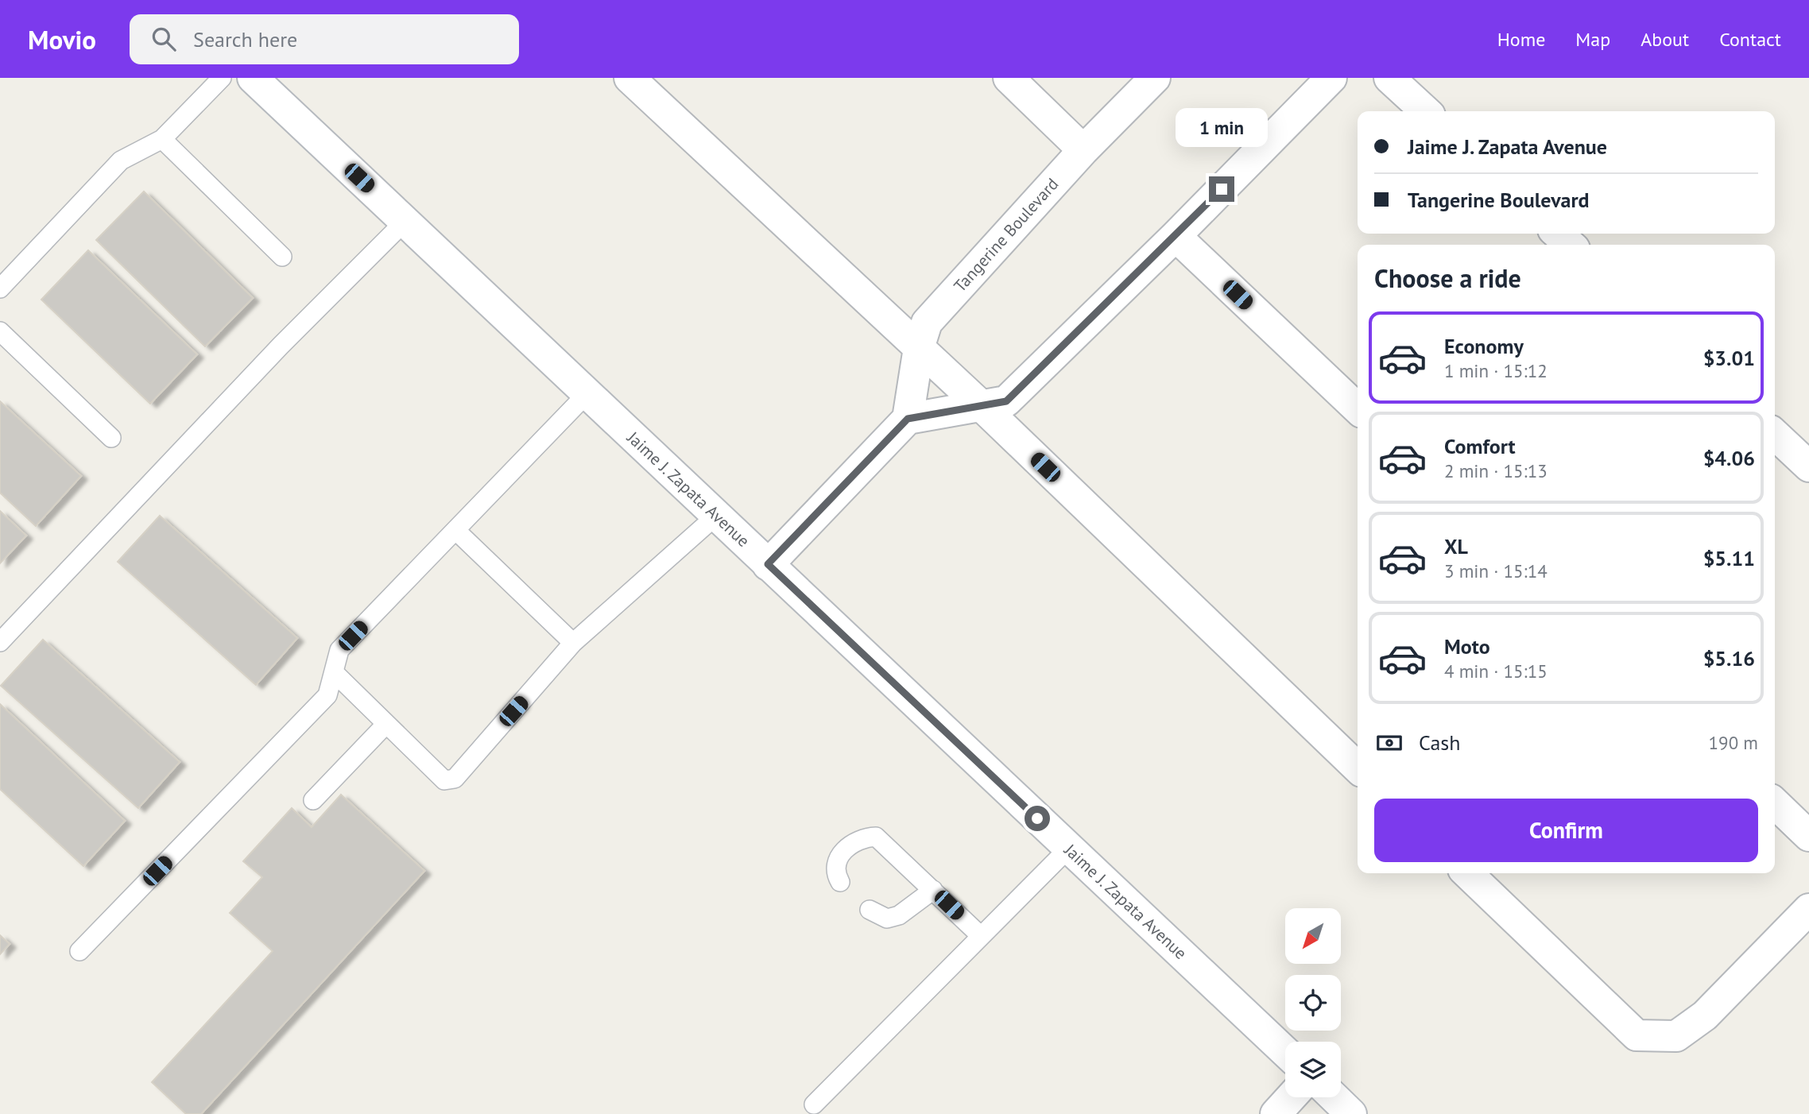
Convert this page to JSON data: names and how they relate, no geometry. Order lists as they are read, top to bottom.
{
  "streets": {
    "street": ["Tangerine Boulevard", "Jaime J. Zapata Avenue"]
  },
  "north": "bottom left",
  "page": {
    "header": "Movio",
    "search": "Search here",
    "nav": [
      "Home",
      "Map",
      "About",
      "Contact"
    ],
    "bubble": "1 min",
    "banner": ["Jaime J. Zapata Avenue", "Tangerine Boulevard"],
    "heading": "Choose a ride",
    "list": [
      {
        "name": "Economy",
        "note": "1 min · 15:12",
        "value": "$3.01"
      },
      {
        "name": "Comfort",
        "note": "2 min · 15:13",
        "value": "$4.06"
      },
      {
        "name": "XL",
        "note": "3 min · 15:14",
        "value": "$5.11"
      },
      {
        "name": "Moto",
        "note": "4 min · 15:15",
        "value": "$5.16"
      }
    ],
    "pay": ["Cash", "190 m"],
    "buttons": "Confirm"
  }
}
